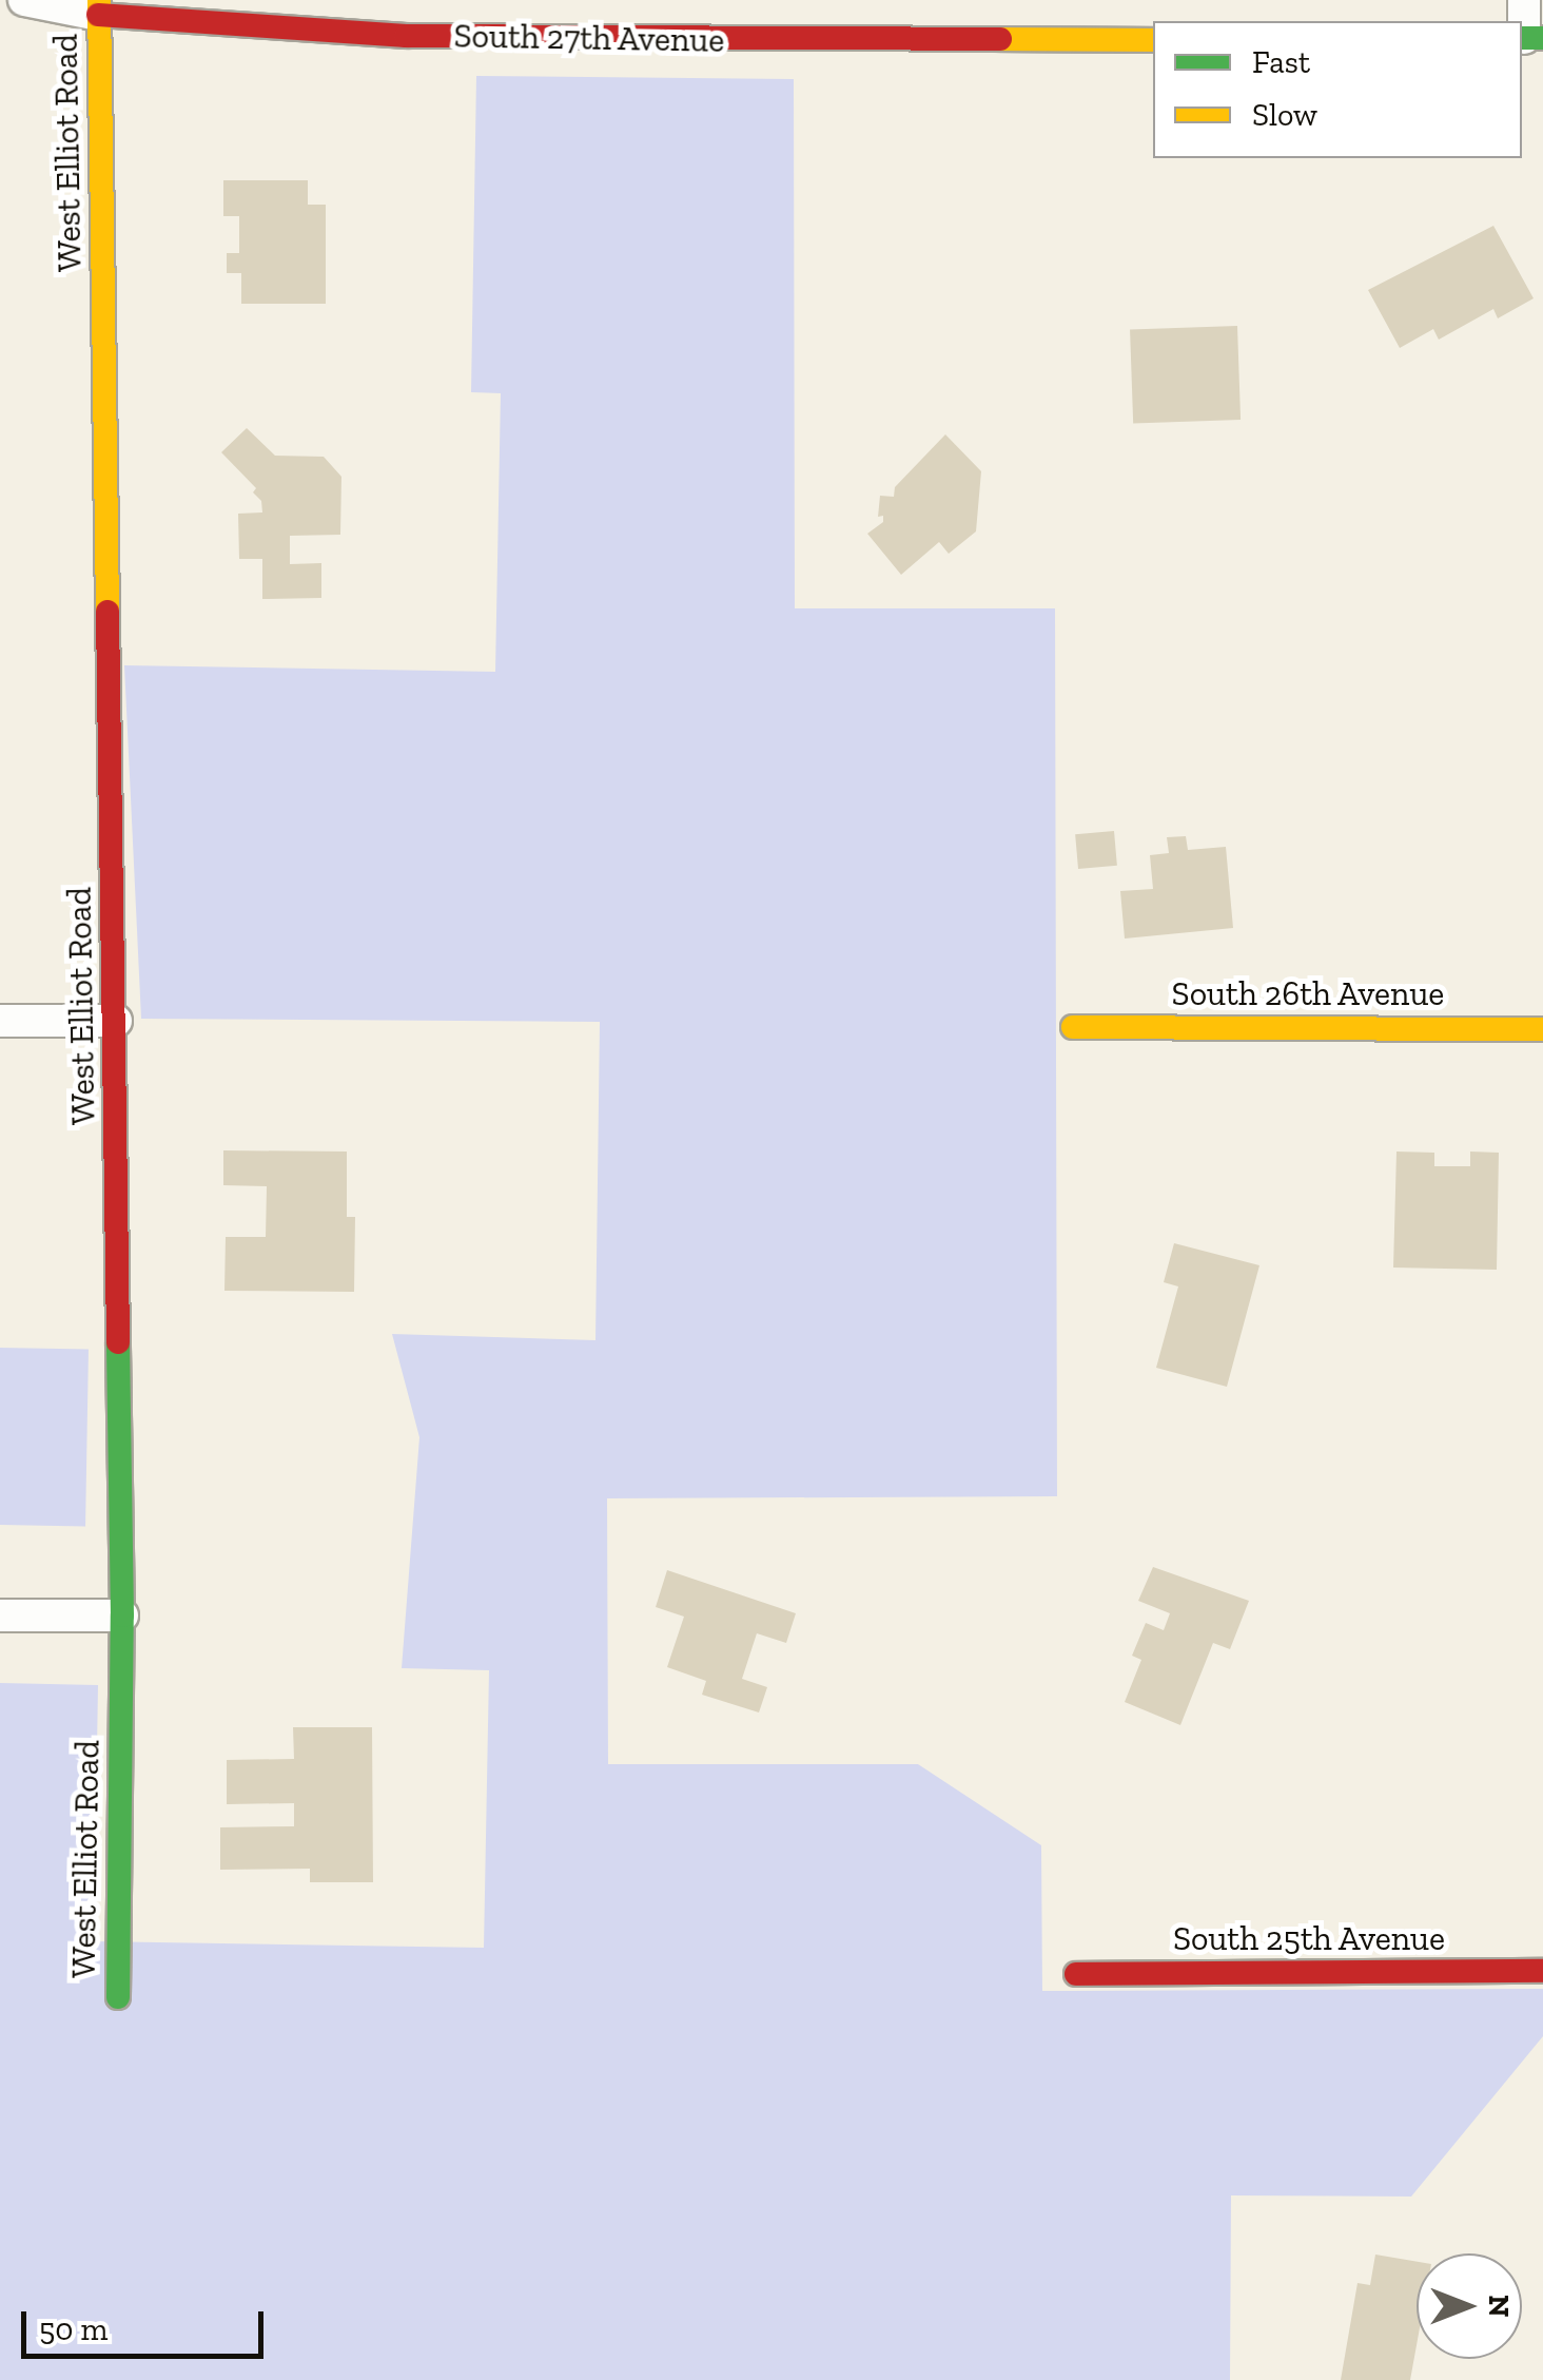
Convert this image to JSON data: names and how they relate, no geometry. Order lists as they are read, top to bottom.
{
  "streets": {
    "street": [
      "South 27th Avenue",
      "West Elliot Road",
      "South 26th Avenue",
      "South 25th Avenue"
    ]
  },
  "crossings": [
    ["South 27th Avenue", "West Elliot Road"]
  ],
  "legend": ["Fast", "Slow"],
  "scale_bar": "50 m",
  "north": "right"
}
